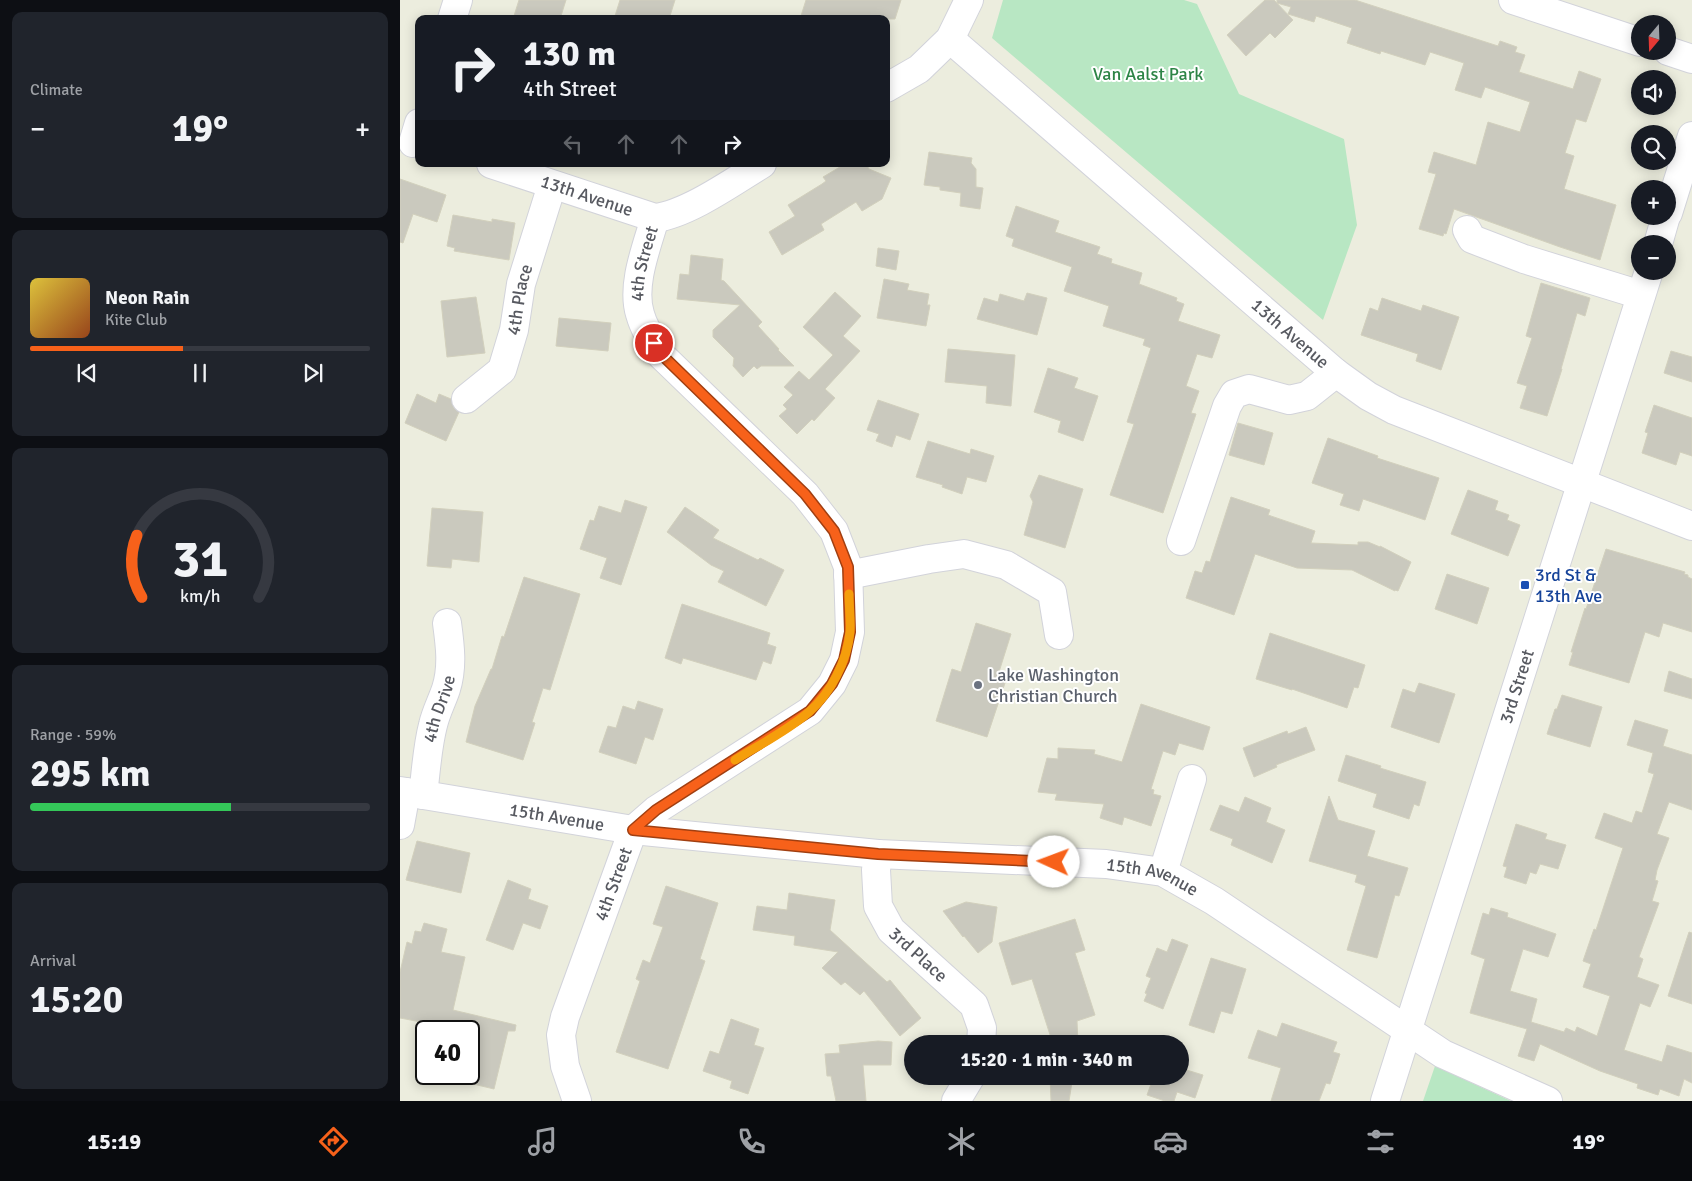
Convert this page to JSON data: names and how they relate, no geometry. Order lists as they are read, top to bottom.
{
  "streets": {
    "street": [
      "13th Avenue",
      "4th Street",
      "4th Place",
      "3rd Street",
      "4th Drive",
      "15th Avenue",
      "3rd Place"
    ]
  },
  "crossings": [
    ["13th Avenue", "4th Street"],
    ["13th Avenue", "4th Place"],
    ["13th Avenue", "3rd Street"],
    ["4th Street", "15th Avenue"],
    ["3rd Street", "15th Avenue"],
    ["4th Drive", "15th Avenue"],
    ["15th Avenue", "3rd Place"]
  ],
  "parks": ["Van Aalst Park"],
  "places": {
    "transit": ["3rd St & 13th Ave"],
    "other": ["Lake Washington Christian Church"]
  },
  "north": "bottom",
  "page": {
    "tile": [
      "Climate",
      ["Range · 59%", "295 km"],
      ["Arrival", "15:20"]
    ],
    "map_buttons": ["+", "−"],
    "turn": ["130 m", "4th Street"],
    "heat": ["−", "19°", "+"],
    "song": ["Neon Rain", "Kite Club"],
    "limit": "40",
    "trip": "15:20 · 1 min · 340 m",
    "tabs": ["15:19", "19°"],
    "gauge": ["31", "km/h"]
  }
}
